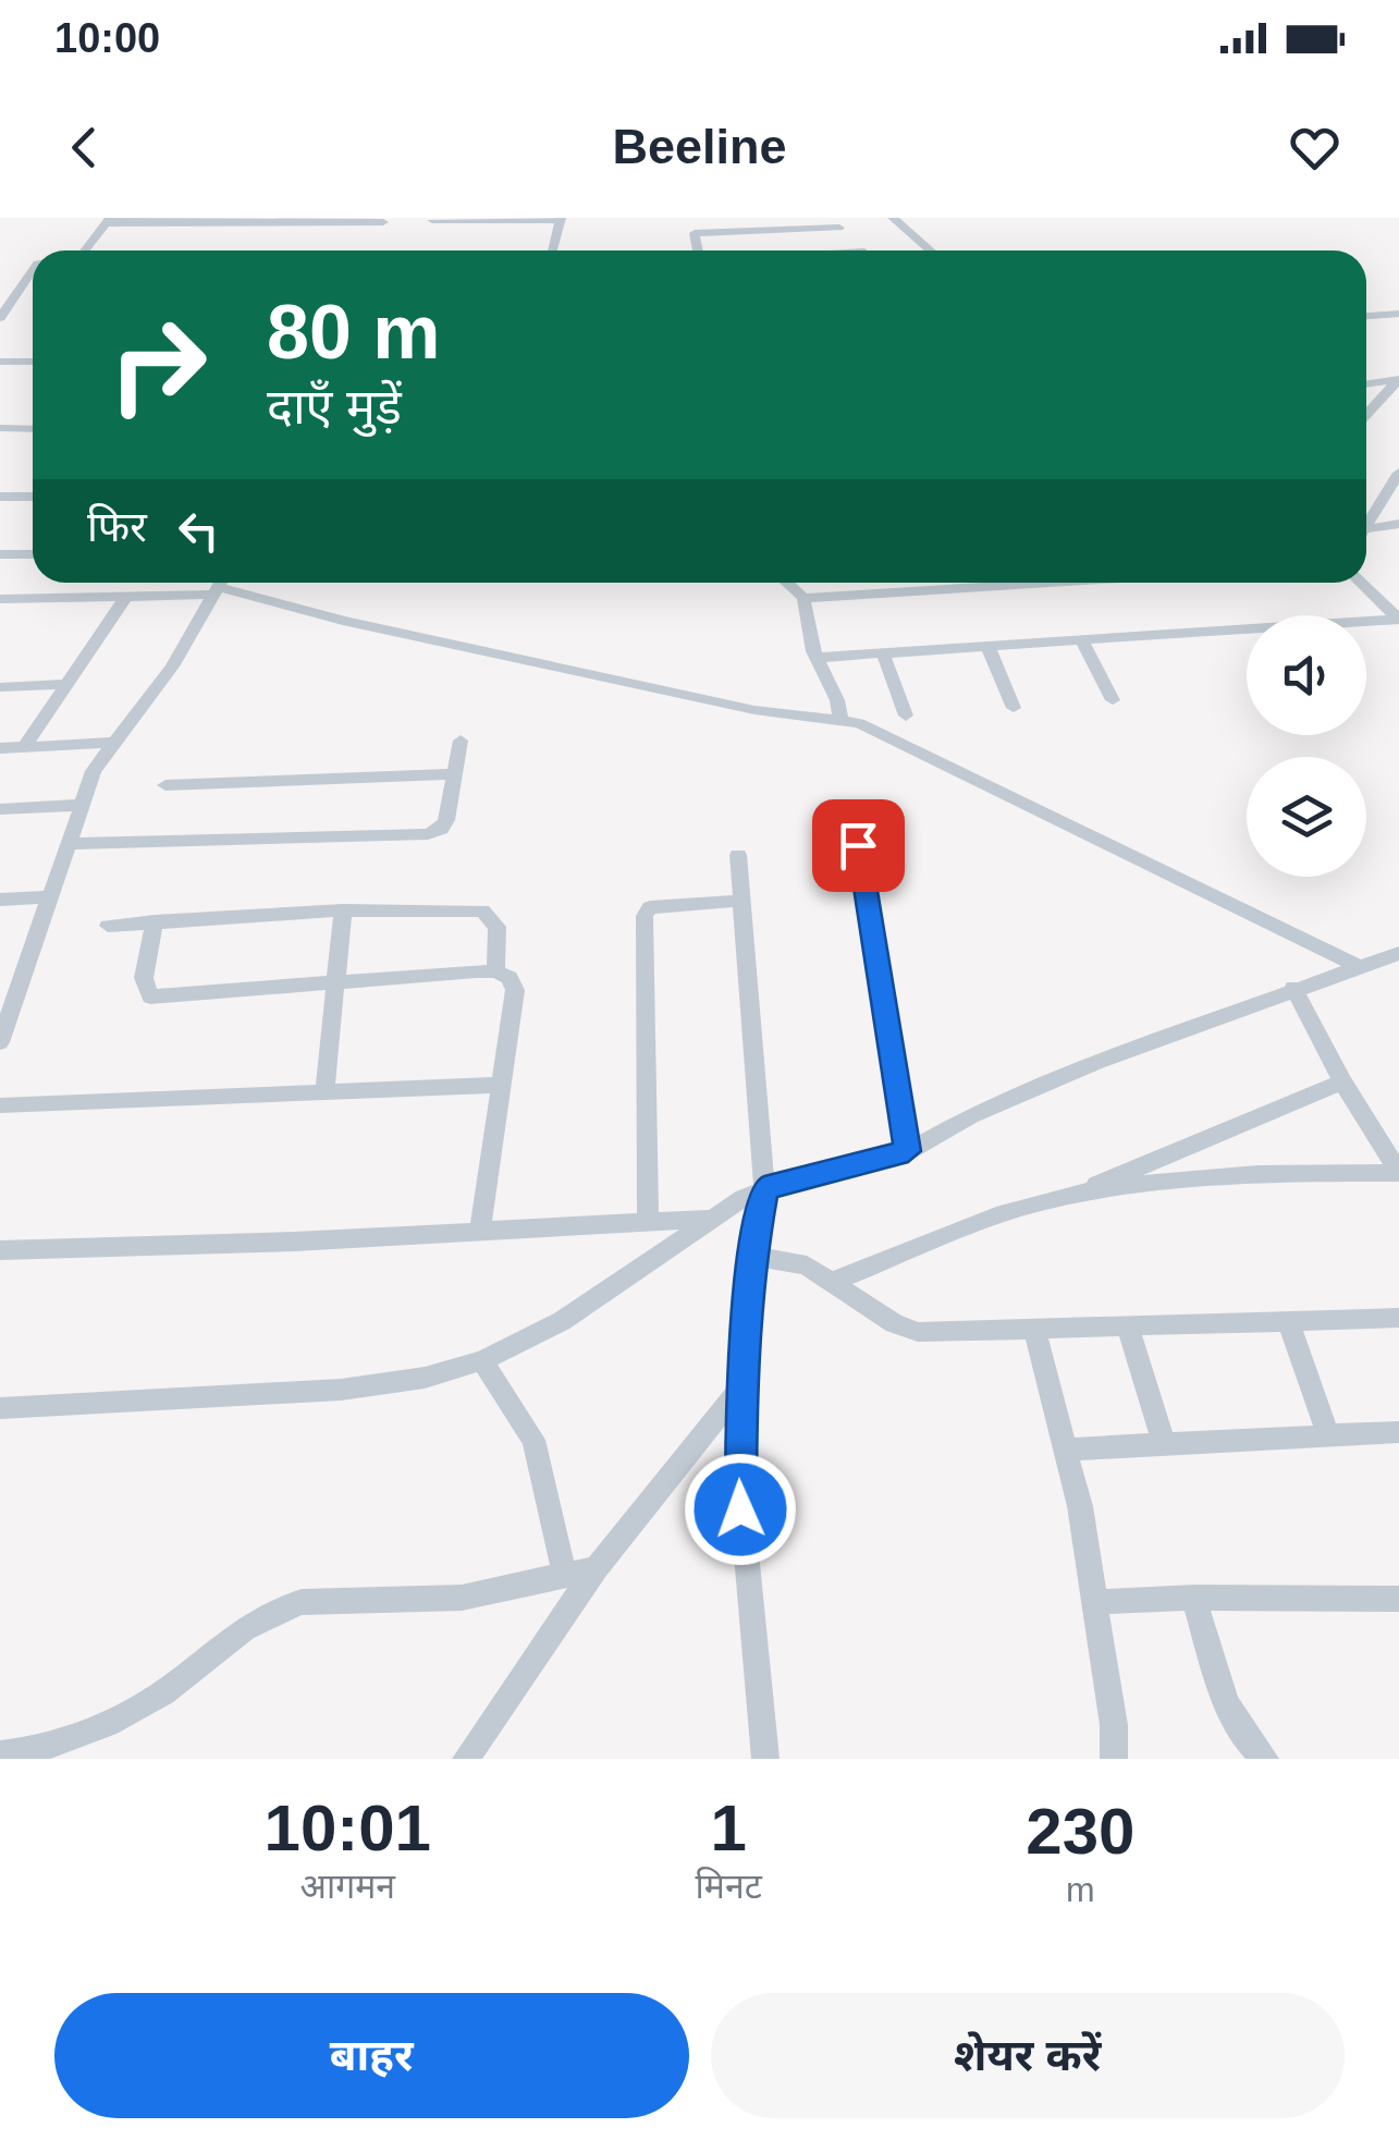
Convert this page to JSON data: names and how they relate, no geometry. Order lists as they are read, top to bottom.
{
  "page": {
    "status": "10:00",
    "header": "Beeline",
    "turn": ["80 m", "दाएँ मुड़ें"],
    "then": "फिर",
    "eta": [
      "10:01",
      "आगमन",
      "1",
      "मिनट",
      "230",
      "m"
    ],
    "buttons": ["बाहर", "शेयर करें"]
  }
}
